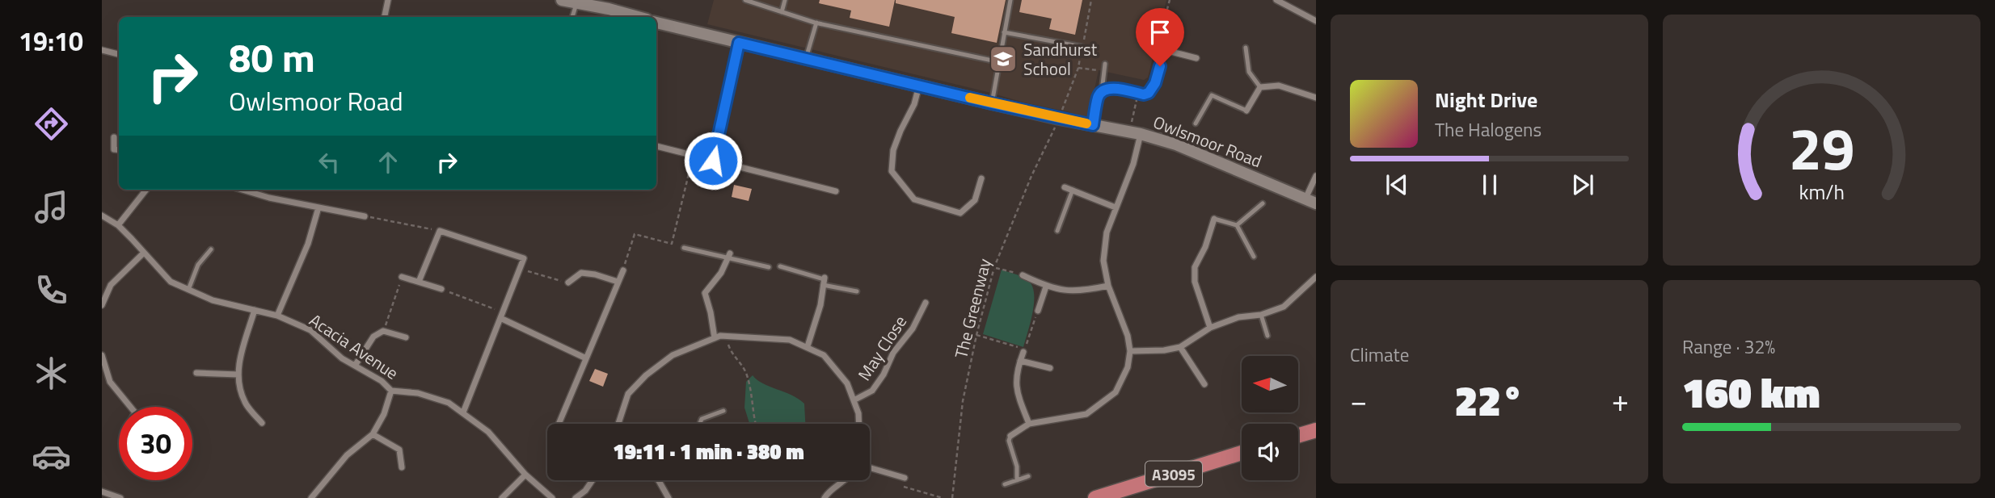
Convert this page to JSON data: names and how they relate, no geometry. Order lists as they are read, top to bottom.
{
  "streets": {
    "main road": ["A3095"],
    "street": ["Owlsmoor Road", "Acacia Avenue", "May Close"],
    "path": ["The Greenway"]
  },
  "places": {
    "school or university": ["Sandhurst School"]
  },
  "north": "left",
  "page": {
    "tabs": "19:10",
    "turn": ["80 m", "Owlsmoor Road"],
    "song": ["Night Drive", "The Halogens"],
    "tile": [
      "Climate",
      ["Range · 32%", "160 km"]
    ],
    "heat": ["−", "22°", "+"],
    "limit": "30",
    "trip": "19:11 · 1 min · 380 m",
    "gauge": ["29", "km/h"]
  }
}
